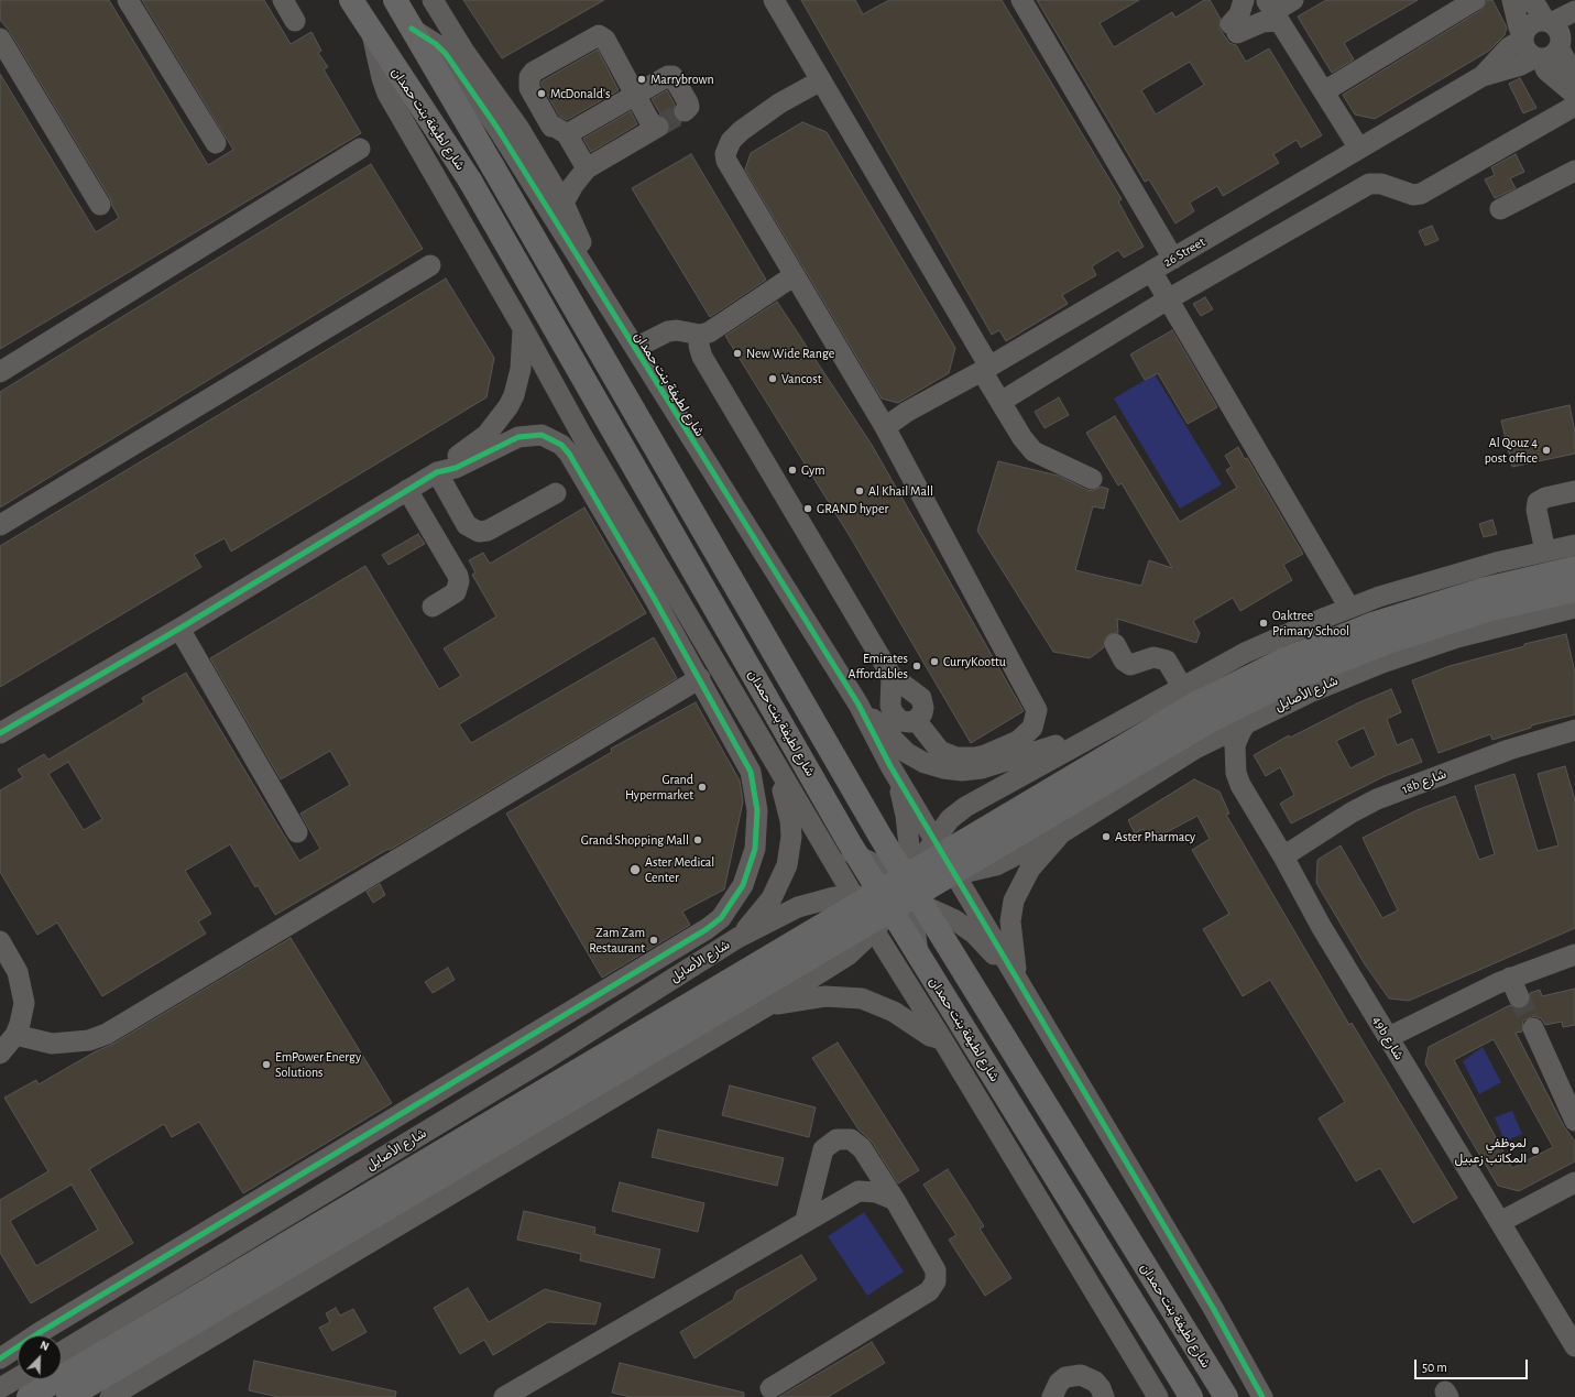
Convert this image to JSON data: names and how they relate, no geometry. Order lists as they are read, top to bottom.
{
  "streets": {
    "main road": ["شارع لطيفة بنت حمدان"],
    "street": [
      "26 Street",
      "شارع الأصايل",
      "18b شارع",
      "49b شارع"
    ]
  },
  "crossings": [
    ["شارع الأصايل", "49b شارع"],
    ["18b شارع", "49b شارع"]
  ],
  "places": [
    "Marrybrown",
    "McDonald's",
    "New Wide Range",
    "Vancost",
    "Al Qouz 4 post office",
    "Gym",
    "Al Khail Mall",
    "GRAND hyper",
    "Oaktree Primary School",
    "CurryKoottu",
    "Emirates Affordables",
    "Grand Hypermarket",
    "Aster Pharmacy",
    "Grand Shopping Mall",
    "Aster Medical Center",
    "Zam Zam Restaurant",
    "EmPower Energy Solutions",
    "لموظفي المكاتب زعبيل"
  ],
  "scale_bar": "50 m",
  "north": "top right"
}
